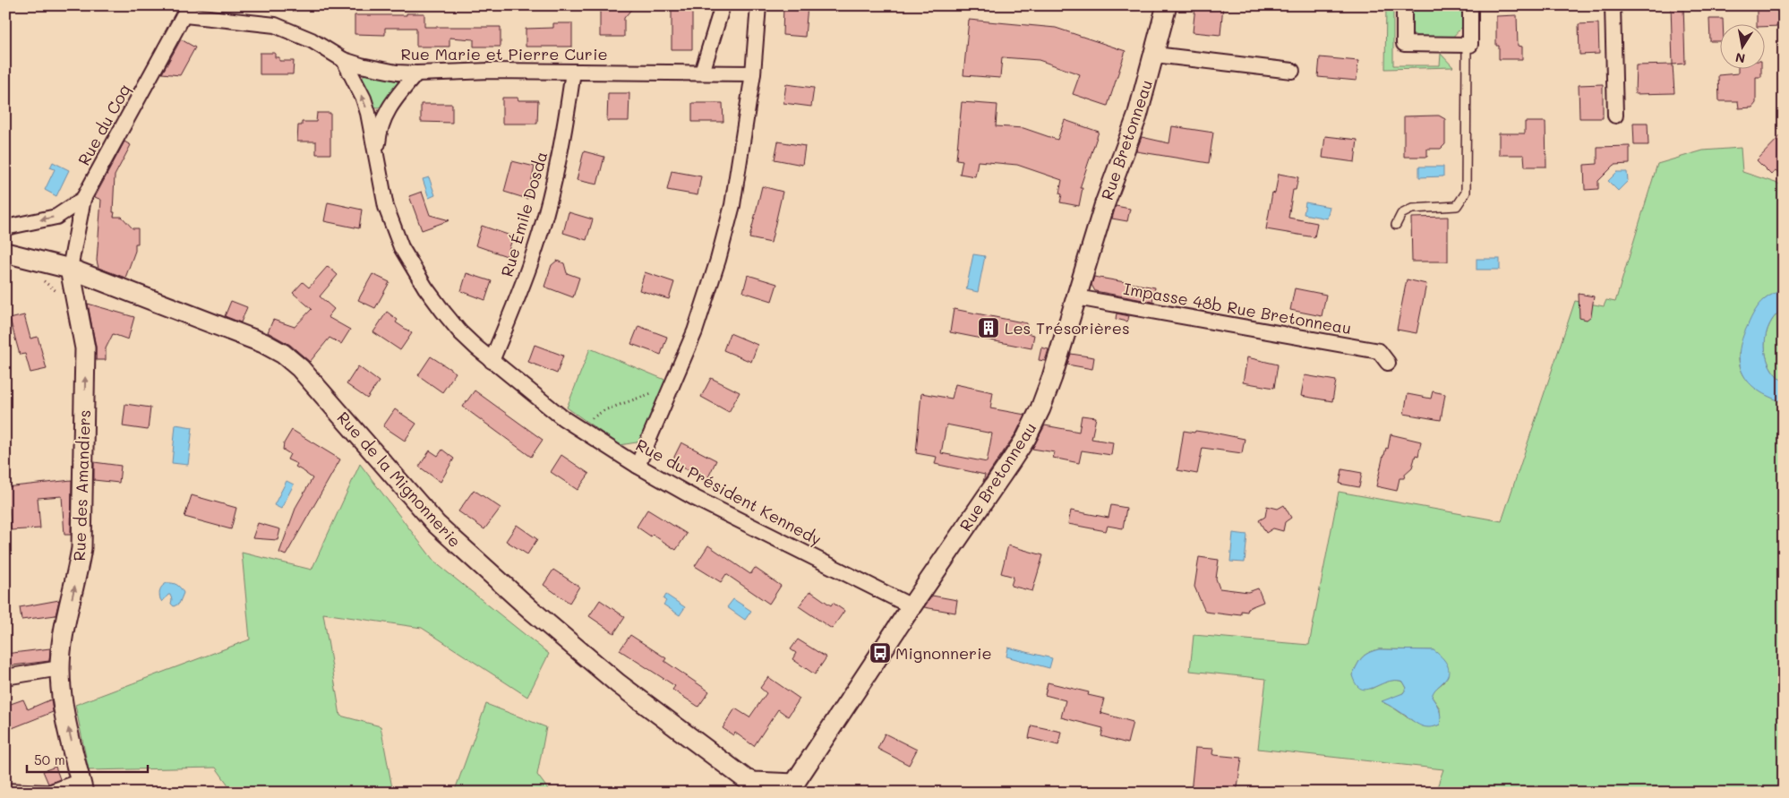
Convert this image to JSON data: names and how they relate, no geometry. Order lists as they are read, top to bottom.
{
  "streets": {
    "street": [
      "Rue Marie et Pierre Curie",
      "Rue du Coq",
      "Rue Bretonneau",
      "Rue Émile Dosda",
      "Impasse 48b Rue Bretonneau",
      "Rue de la Mignonnerie",
      "Rue des Amandiers",
      "Rue du Président Kennedy"
    ]
  },
  "crossings": [
    ["Rue Marie et Pierre Curie", "Rue du Coq"],
    ["Rue Marie et Pierre Curie", "Rue Émile Dosda"],
    ["Rue Marie et Pierre Curie", "Rue du Président Kennedy"],
    ["Rue du Coq", "Rue de la Mignonnerie"],
    ["Rue du Coq", "Rue des Amandiers"],
    ["Rue Bretonneau", "Impasse 48b Rue Bretonneau"],
    ["Rue Bretonneau", "Rue de la Mignonnerie"],
    ["Rue Bretonneau", "Rue du Président Kennedy"],
    ["Rue Émile Dosda", "Rue du Président Kennedy"],
    ["Rue de la Mignonnerie", "Rue des Amandiers"]
  ],
  "one_way": ["Rue des Amandiers"],
  "places": {
    "building": ["Les Trésorières"],
    "bus stop": ["Mignonnerie"]
  },
  "scale_bar": "50 m",
  "north": "bottom"
}
